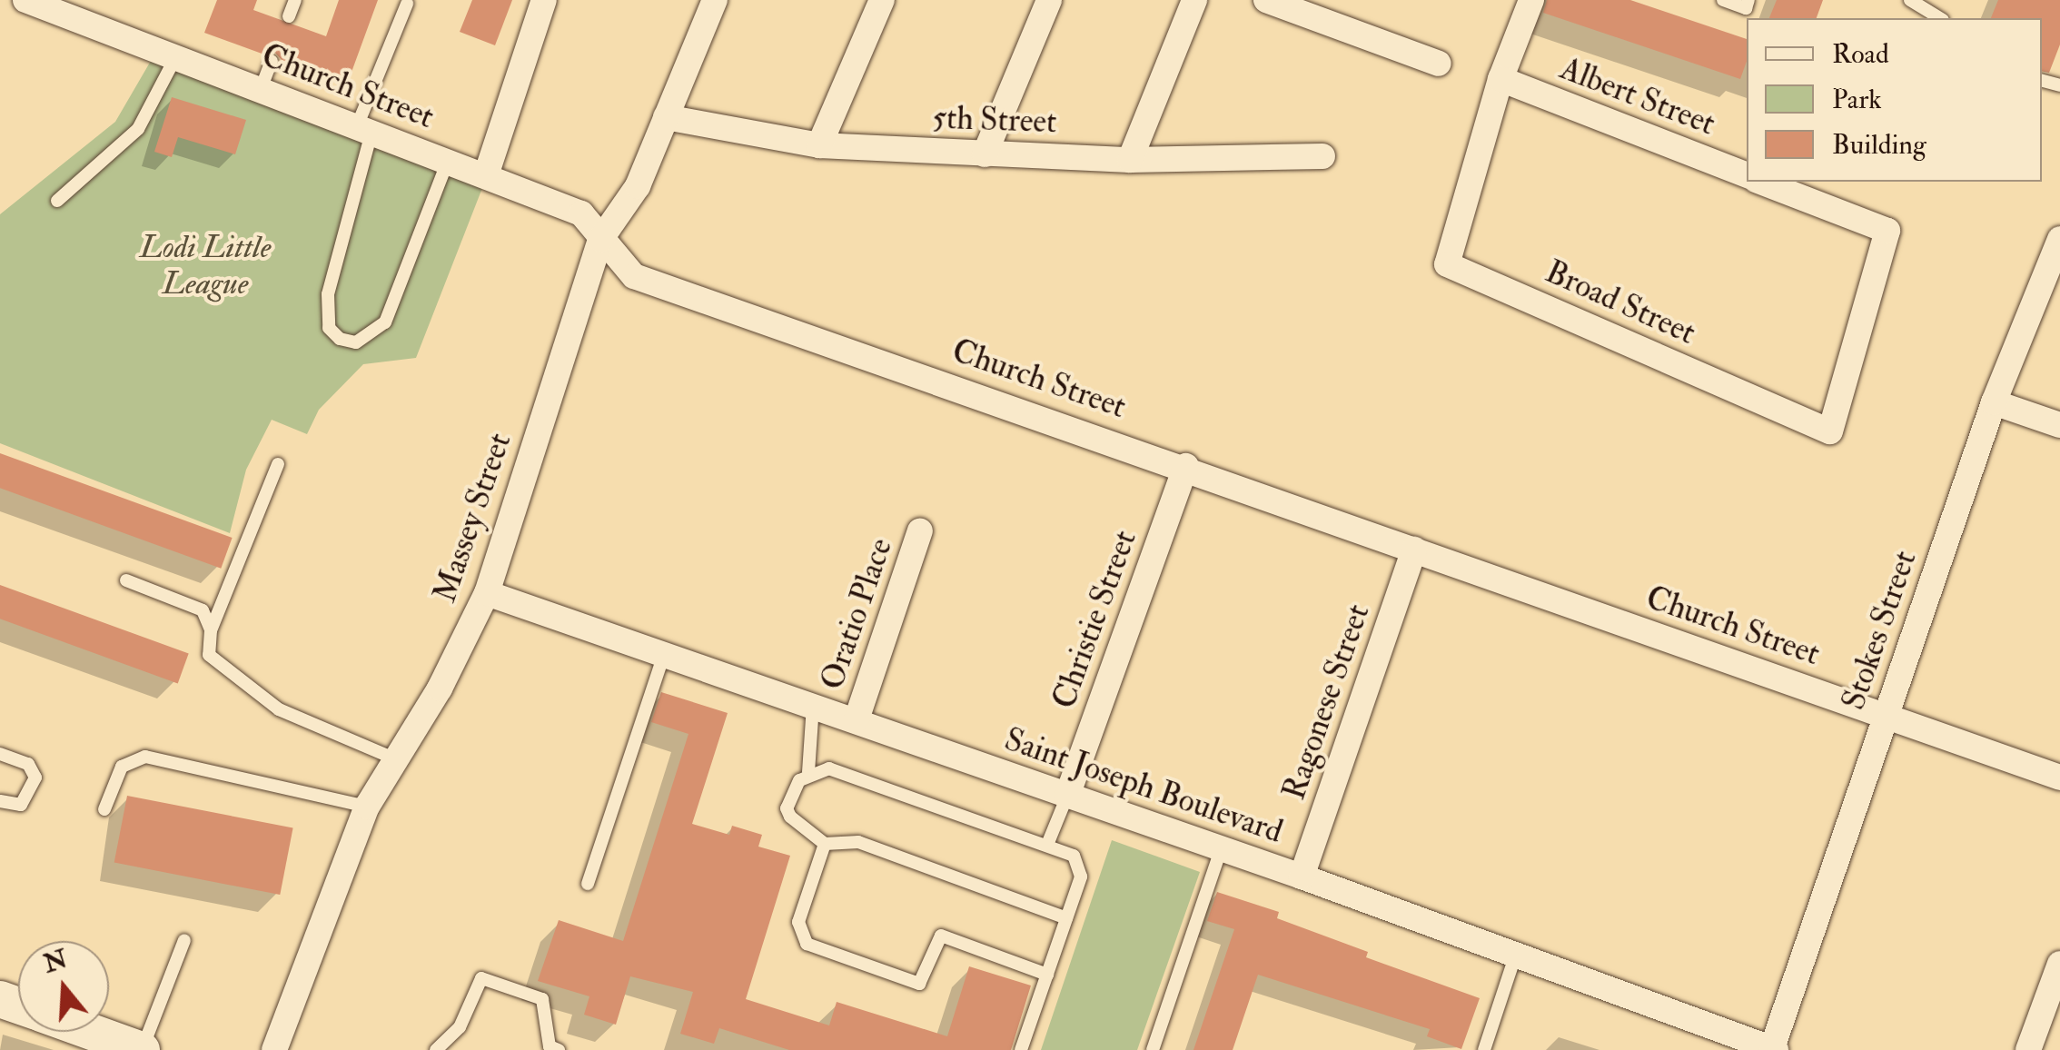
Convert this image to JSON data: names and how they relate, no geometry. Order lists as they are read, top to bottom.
{
  "streets": {
    "street": [
      "Church Street",
      "Albert Street",
      "5th Street",
      "Broad Street",
      "Massey Street",
      "Oratio Place",
      "Christie Street",
      "Stokes Street",
      "Ragonese Street",
      "Saint Joseph Boulevard"
    ]
  },
  "crossings": [
    ["Church Street", "Massey Street"],
    ["Church Street", "Christie Street"],
    ["Church Street", "Stokes Street"],
    ["Church Street", "Ragonese Street"],
    ["Albert Street", "Broad Street"],
    ["5th Street", "Massey Street"],
    ["Massey Street", "Saint Joseph Boulevard"],
    ["Oratio Place", "Saint Joseph Boulevard"],
    ["Christie Street", "Saint Joseph Boulevard"],
    ["Stokes Street", "Saint Joseph Boulevard"],
    ["Ragonese Street", "Saint Joseph Boulevard"]
  ],
  "parks": ["Lodi Little League"],
  "legend": ["Road", "Park", "Building"],
  "north": "top"
}
